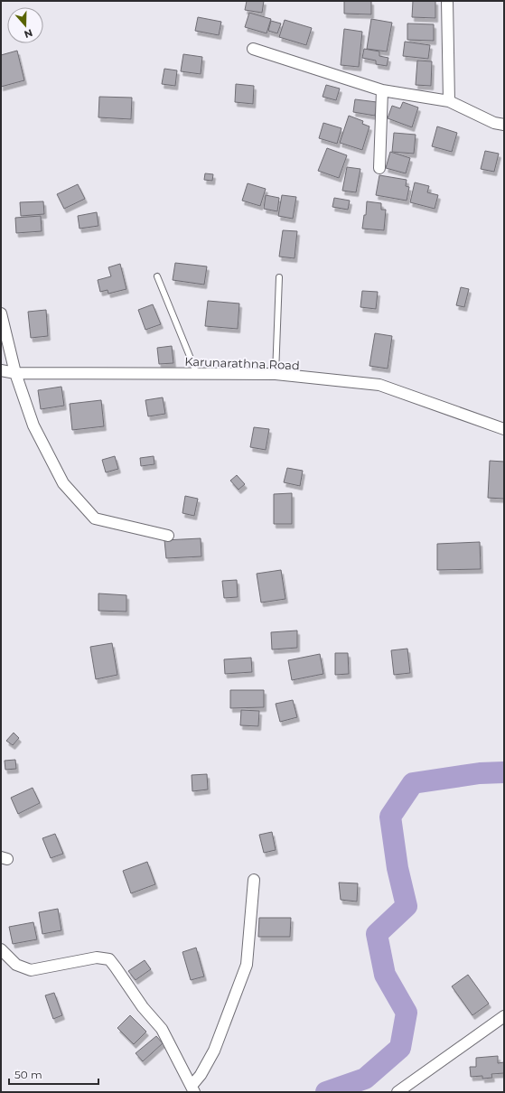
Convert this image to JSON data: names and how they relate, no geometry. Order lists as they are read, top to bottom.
{
  "streets": {
    "street": ["Karunarathna Road"]
  },
  "scale_bar": "50 m",
  "north": "bottom"
}
